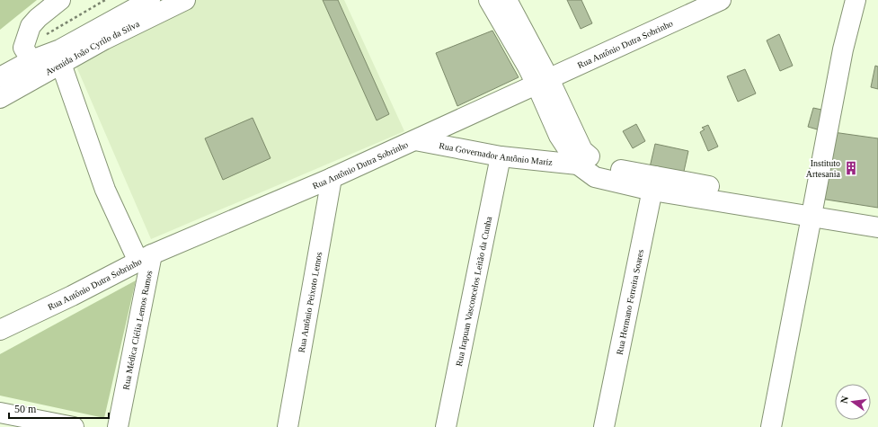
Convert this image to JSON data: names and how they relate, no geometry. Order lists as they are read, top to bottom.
{
  "streets": {
    "street": [
      "Rua Antônio Dutra Sobrinho",
      "Avenida João Cyrilo da Silva",
      "Rua Governador Antônio Mariz",
      "Rua Irapuan Vasconcelos Leitão da Cunha",
      "Rua Hermano Ferreira Soares",
      "Rua Antônio Peixoto Lemos",
      "Rua Médica Clélia Lemos Ramos"
    ]
  },
  "crossings": [
    ["Rua Antônio Dutra Sobrinho", "Rua Governador Antônio Mariz"],
    ["Rua Antônio Dutra Sobrinho", "Rua Antônio Peixoto Lemos"],
    ["Rua Antônio Dutra Sobrinho", "Rua Médica Clélia Lemos Ramos"],
    ["Rua Governador Antônio Mariz", "Rua Irapuan Vasconcelos Leitão da Cunha"]
  ],
  "places": {
    "building": ["Instituto Artesania"]
  },
  "scale_bar": "50 m",
  "north": "left"
}
